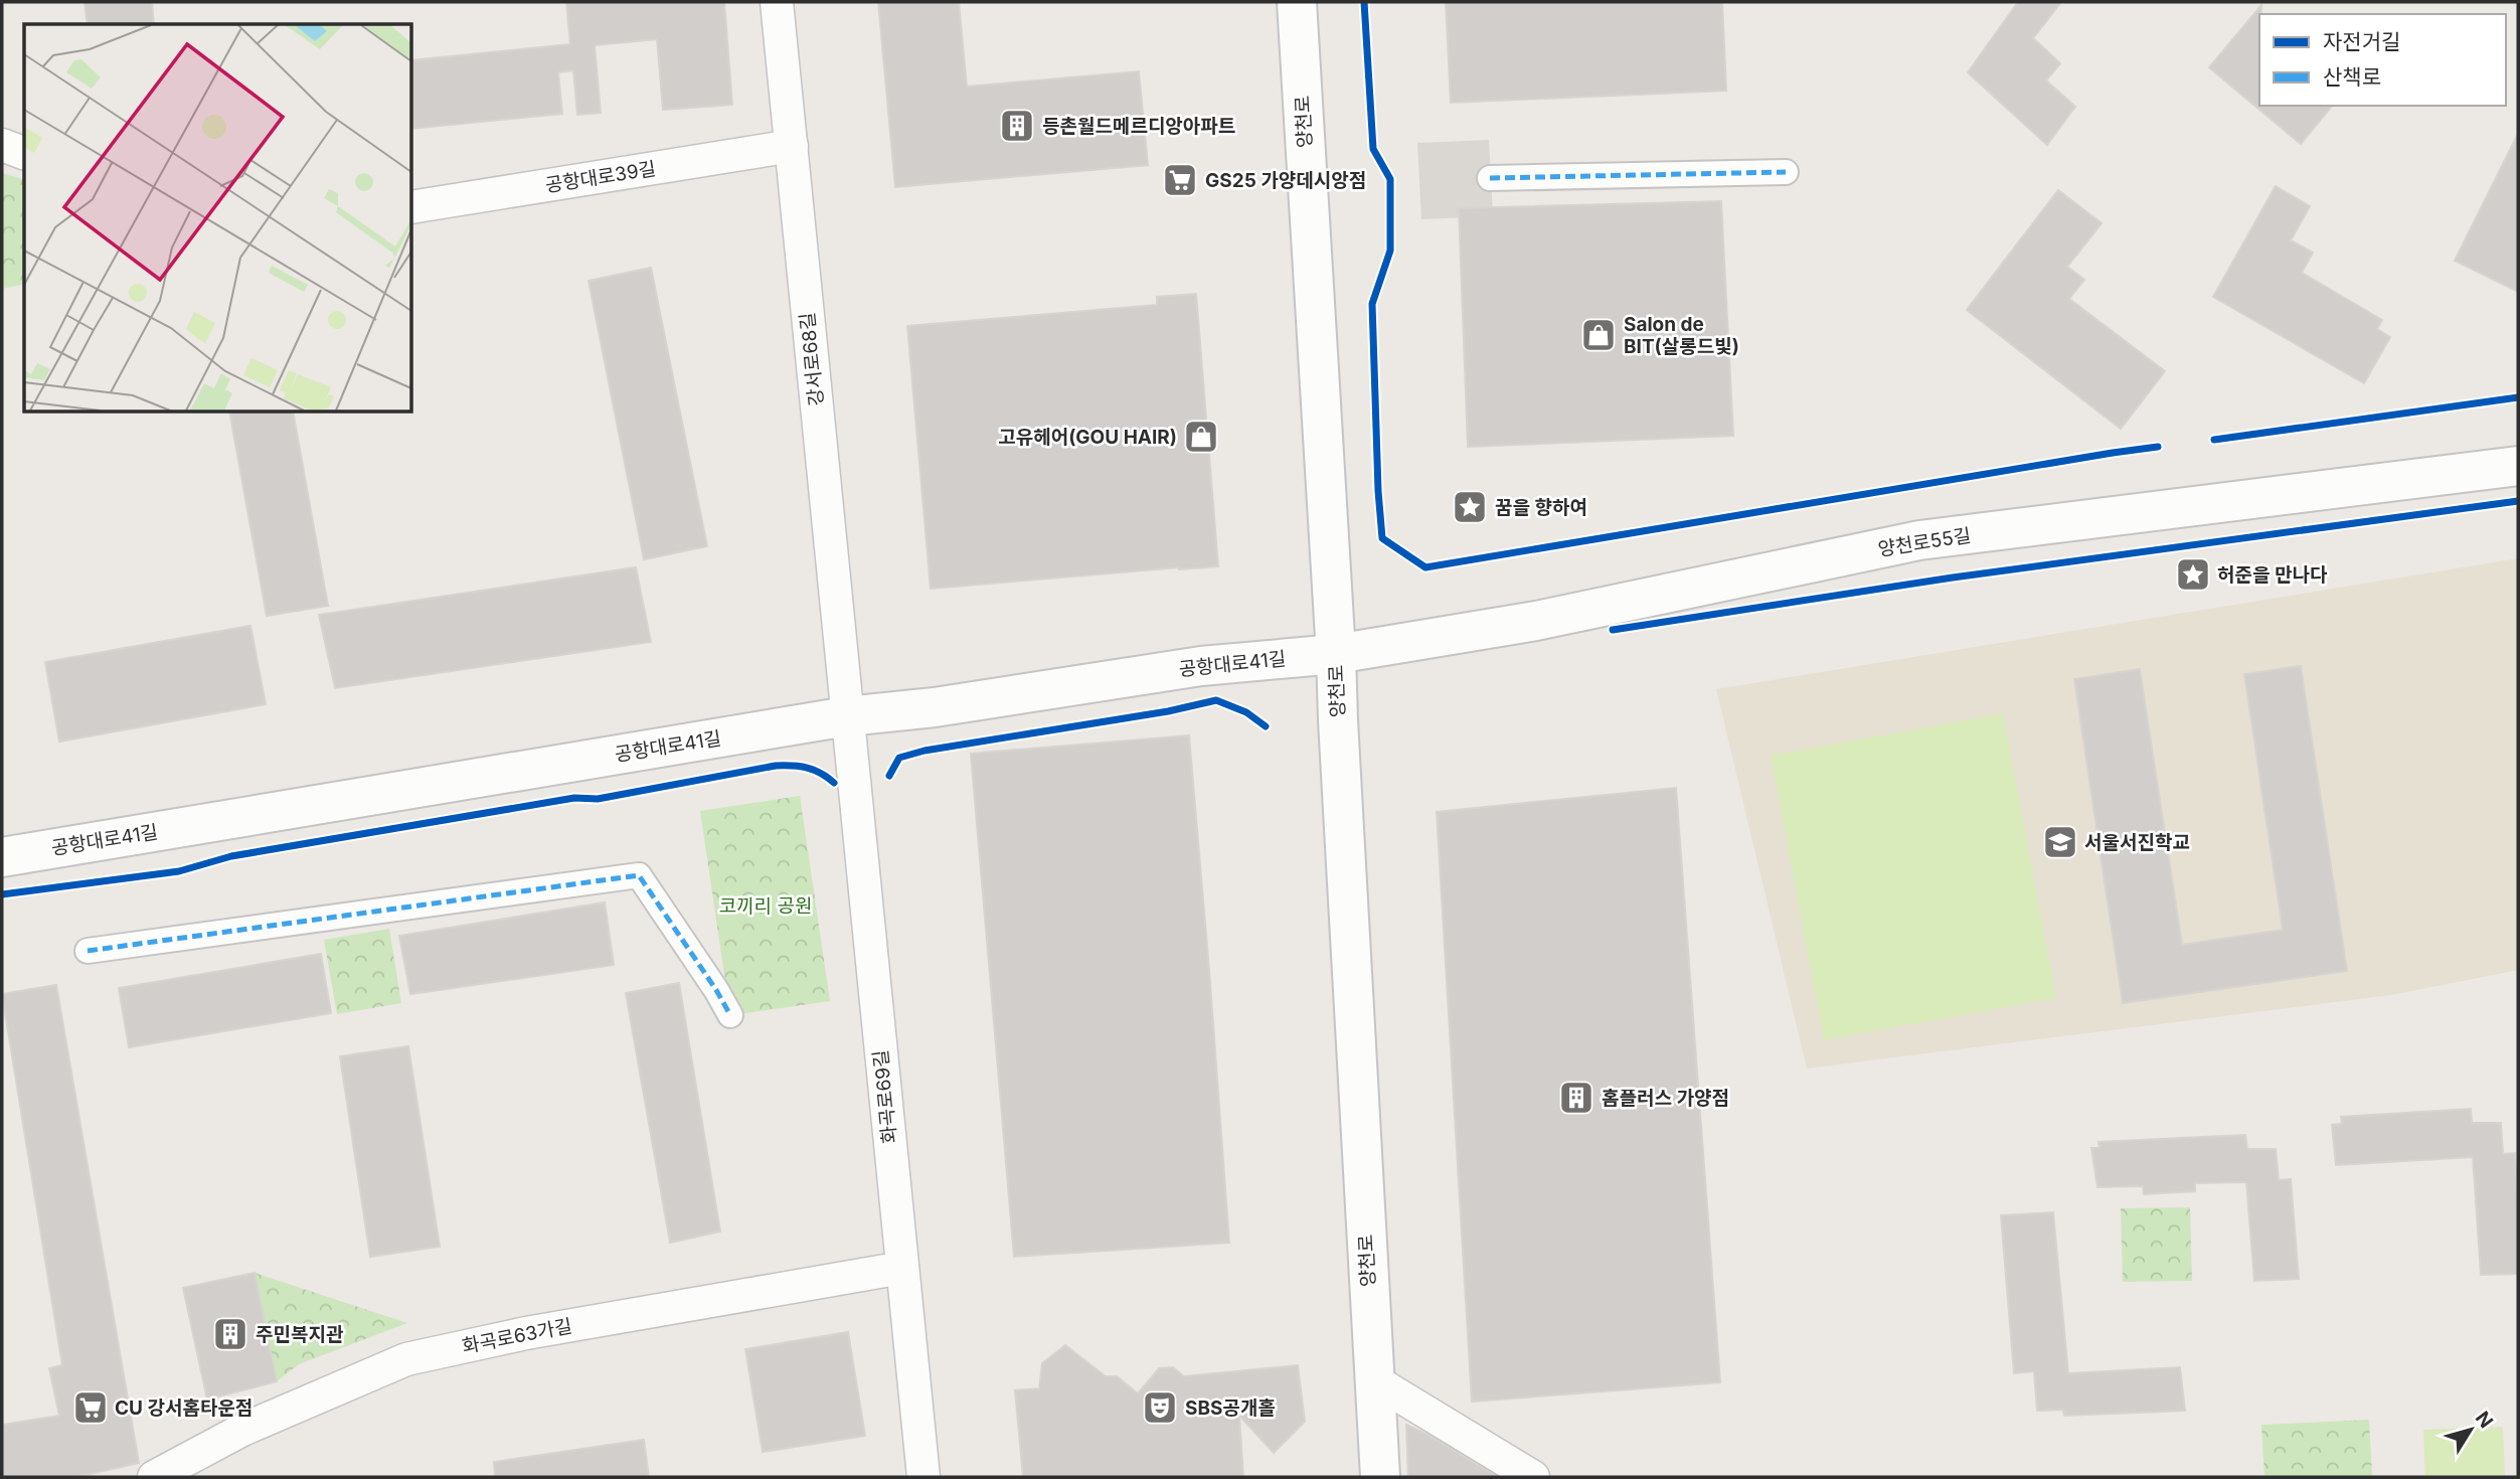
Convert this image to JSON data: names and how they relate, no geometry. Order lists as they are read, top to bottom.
{
  "streets": {
    "street": [
      "양천로",
      "공항대로39길",
      "강서로68길",
      "양천로55길",
      "공항대로41길",
      "화곡로69길",
      "화곡로63가길"
    ]
  },
  "crossings": [
    ["양천로", "양천로55길"],
    ["양천로", "공항대로41길"],
    ["공항대로39길", "강서로68길"],
    ["강서로68길", "공항대로41길"],
    ["강서로68길", "화곡로69길"],
    ["양천로55길", "공항대로41길"],
    ["공항대로41길", "화곡로69길"],
    ["화곡로69길", "화곡로63가길"]
  ],
  "parks": ["코끼리 공원"],
  "places": {
    "building": ["등촌월드메르디앙아파트", "홈플러스 가양점", "주민복지관"],
    "supermarket": ["GS25 가양데시앙점", "CU 강서홈타운점"],
    "shop": ["Salon de BIT(살롱드빛)", "고유헤어(GOU HAIR)"],
    "place": ["꿈을 향하여", "허준을 만나다"],
    "school or university": ["서울서진학교"],
    "theatre": ["SBS공개홀"]
  },
  "legend": ["자전거길", "산책로"],
  "north": "top right"
}
